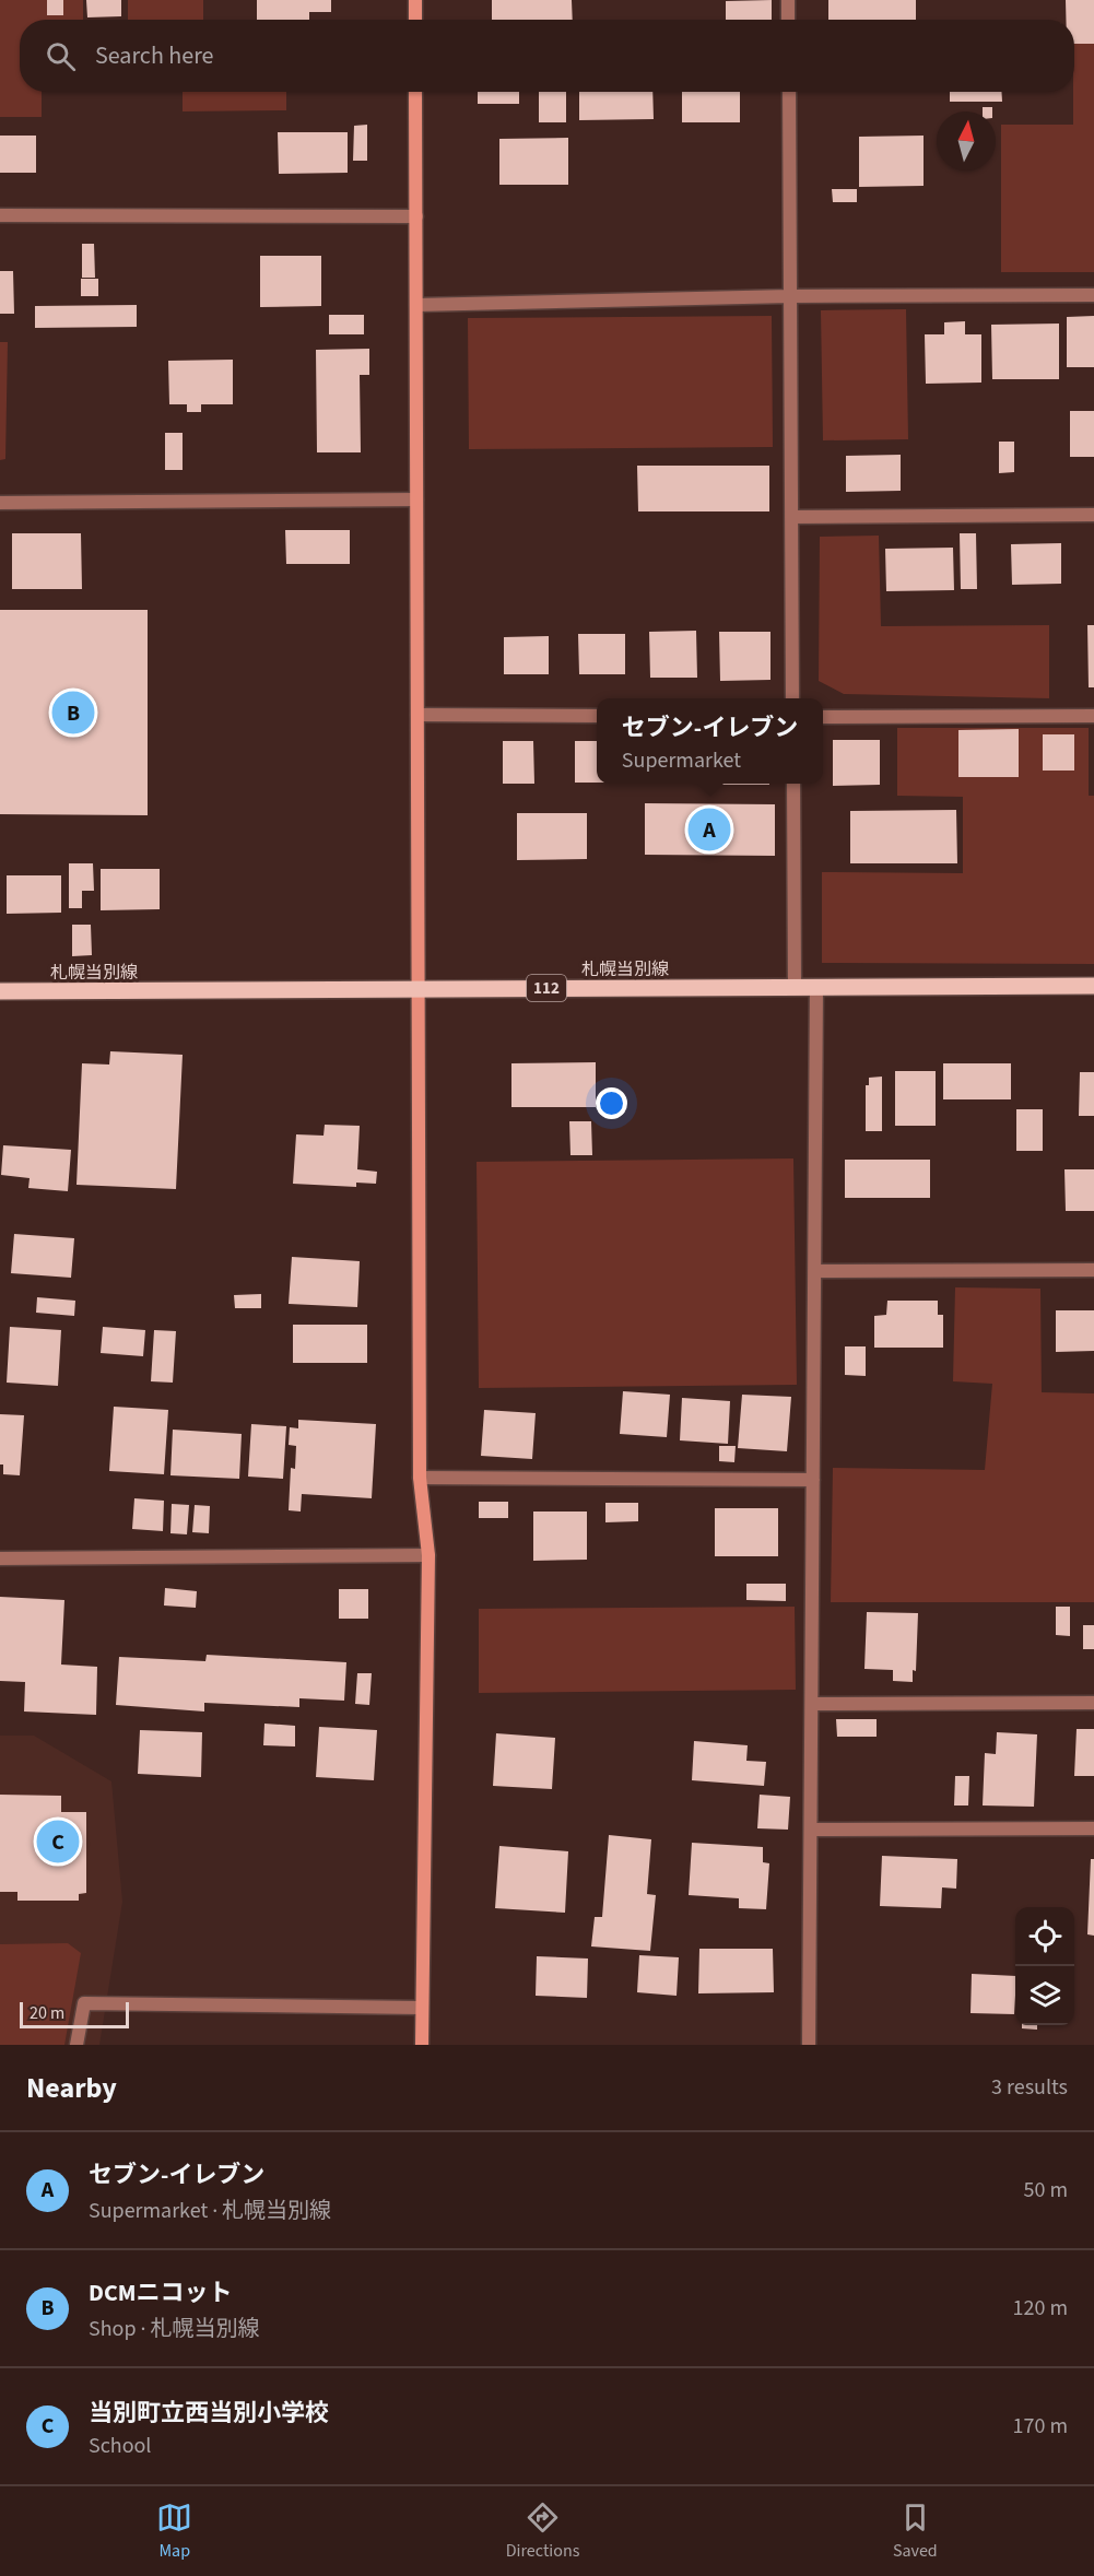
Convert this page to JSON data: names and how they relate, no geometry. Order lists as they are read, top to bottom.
{
  "streets": {
    "main road": ["札幌当別線", "112"]
  },
  "scale_bar": "20 m",
  "north": "top",
  "page": {
    "search": "Search here",
    "pins": ["B", "A", "C"],
    "popup": ["セブン-イレブン", "Supermarket"],
    "scale": "20 m",
    "heading": ["Nearby", "3 results"],
    "list": [
      {
        "mark": "A",
        "name": "セブン-イレブン",
        "note": "Supermarket · 札幌当別線",
        "value": "50 m"
      },
      {
        "mark": "B",
        "name": "DCMニコット",
        "note": "Shop · 札幌当別線",
        "value": "120 m"
      },
      {
        "mark": "C",
        "name": "当別町立西当別小学校",
        "note": "School",
        "value": "170 m"
      }
    ],
    "nav": ["Map", "Directions", "Saved"]
  }
}
